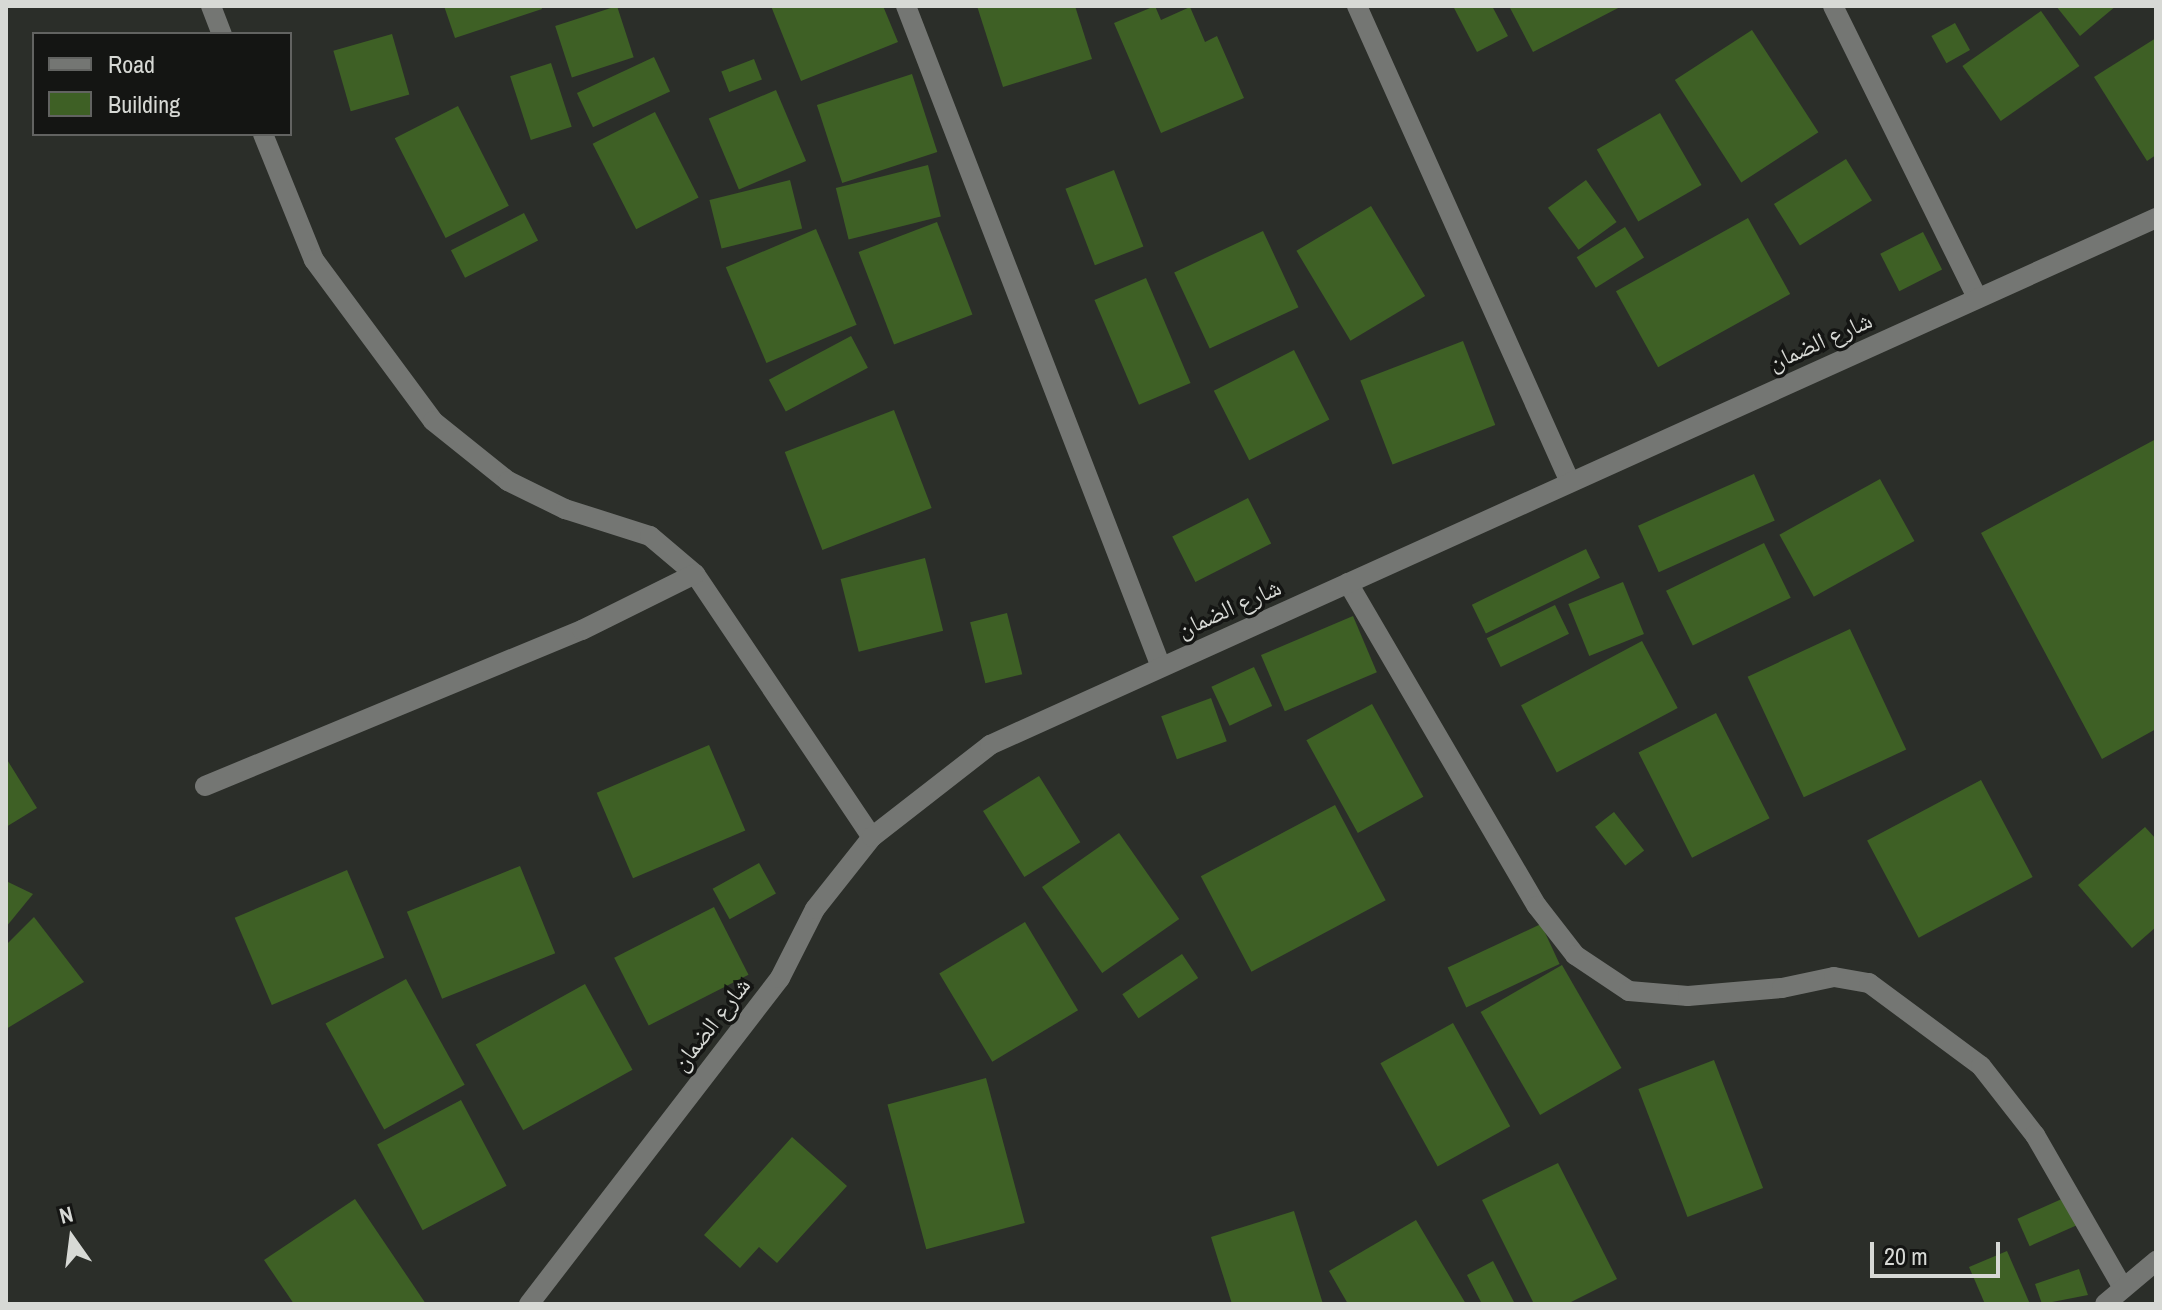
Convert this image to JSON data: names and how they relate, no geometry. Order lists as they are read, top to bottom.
{
  "streets": {
    "street": ["شارع الضمان"]
  },
  "legend": ["Road", "Building"],
  "scale_bar": "20 m",
  "north": "top"
}
